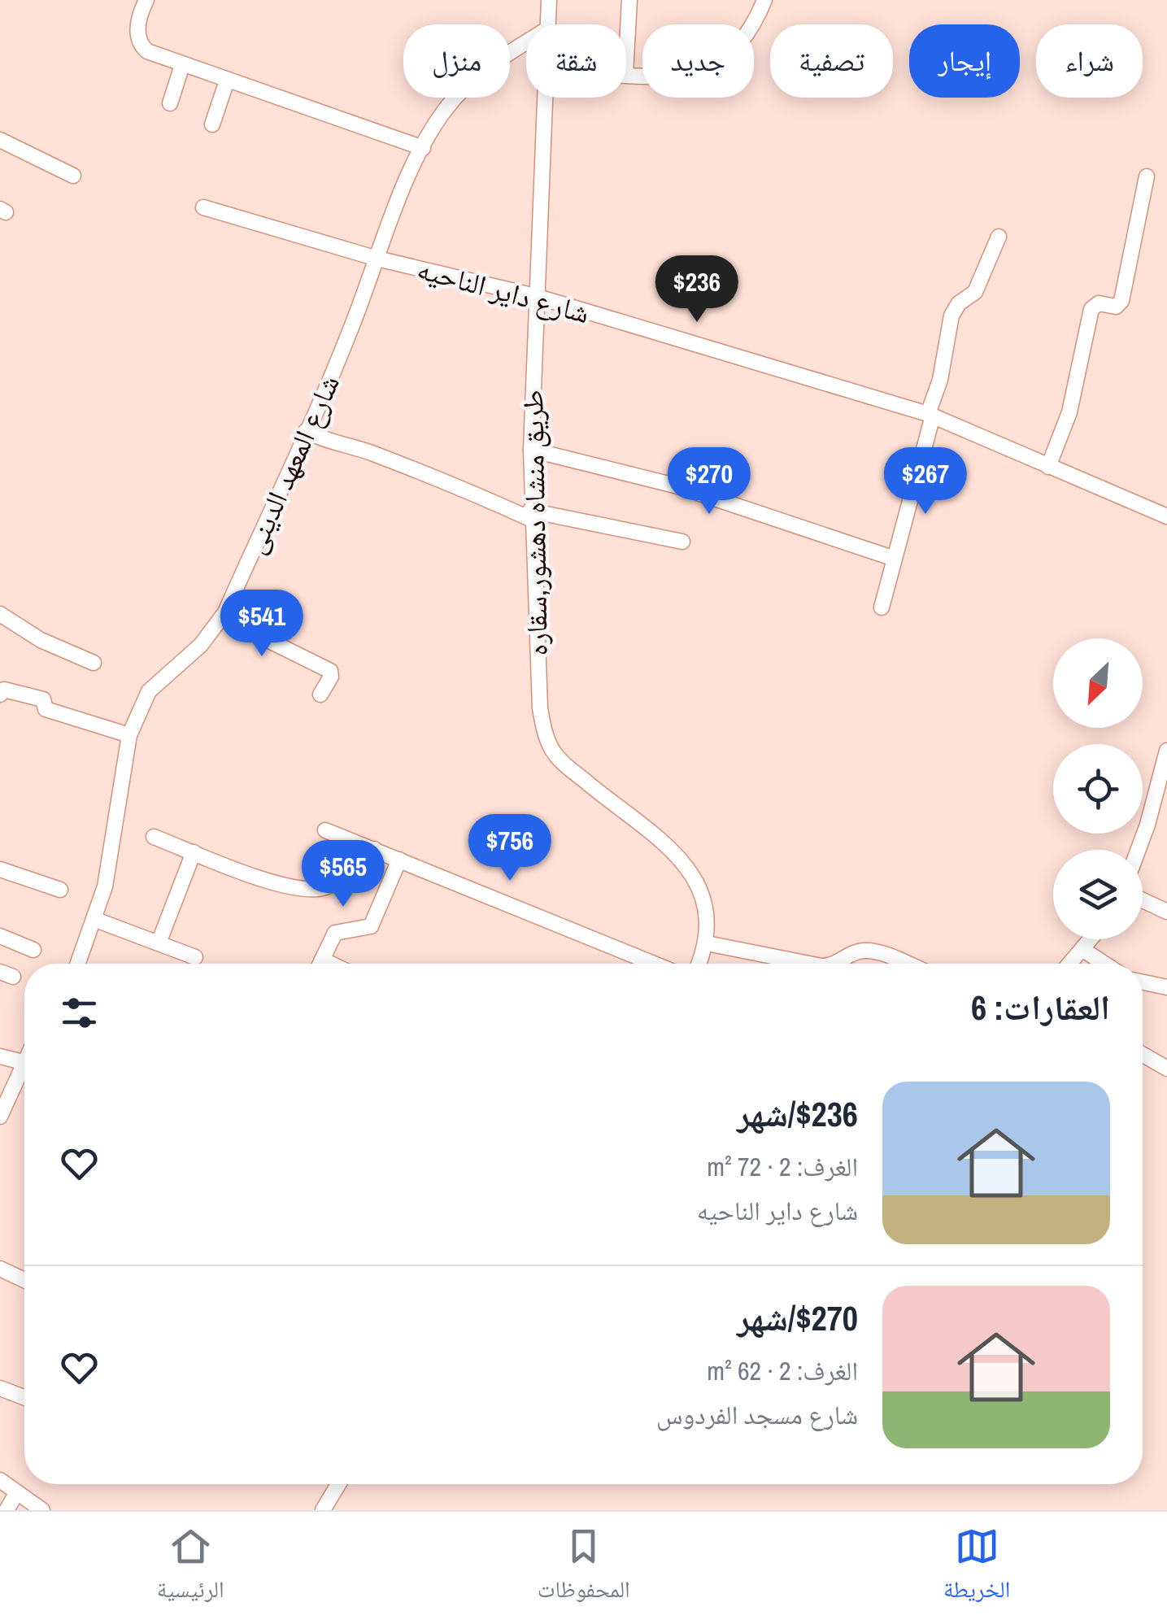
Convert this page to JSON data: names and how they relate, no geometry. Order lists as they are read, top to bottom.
{
  "streets": {
    "street": ["شارع داير الناحيه", "شارع المعهد الدينى", "طريق منشاه دهشور,سقاره"]
  },
  "crossings": [
    ["شارع داير الناحيه", "شارع المعهد الدينى"],
    ["شارع داير الناحيه", "طريق منشاه دهشور,سقاره"]
  ],
  "north": "bottom left",
  "page": {
    "chip": [
      "شراء",
      "إيجار",
      "تصفية",
      "جديد",
      "شقة",
      "منزل"
    ],
    "price": [
      "$236",
      "$270",
      "$267",
      "$541",
      "$756",
      "$565"
    ],
    "heading": "العقارات: 6",
    "list": [
      {
        "name": "$236/شهر",
        "note": "الغرف: 2 · 72 m² · شارع داير الناحيه"
      },
      {
        "name": "$270/شهر",
        "note": "الغرف: 2 · 62 m² · شارع مسجد الفردوس"
      }
    ],
    "tabs": ["الخريطة", "المحفوظات", "الرئيسية"]
  }
}
